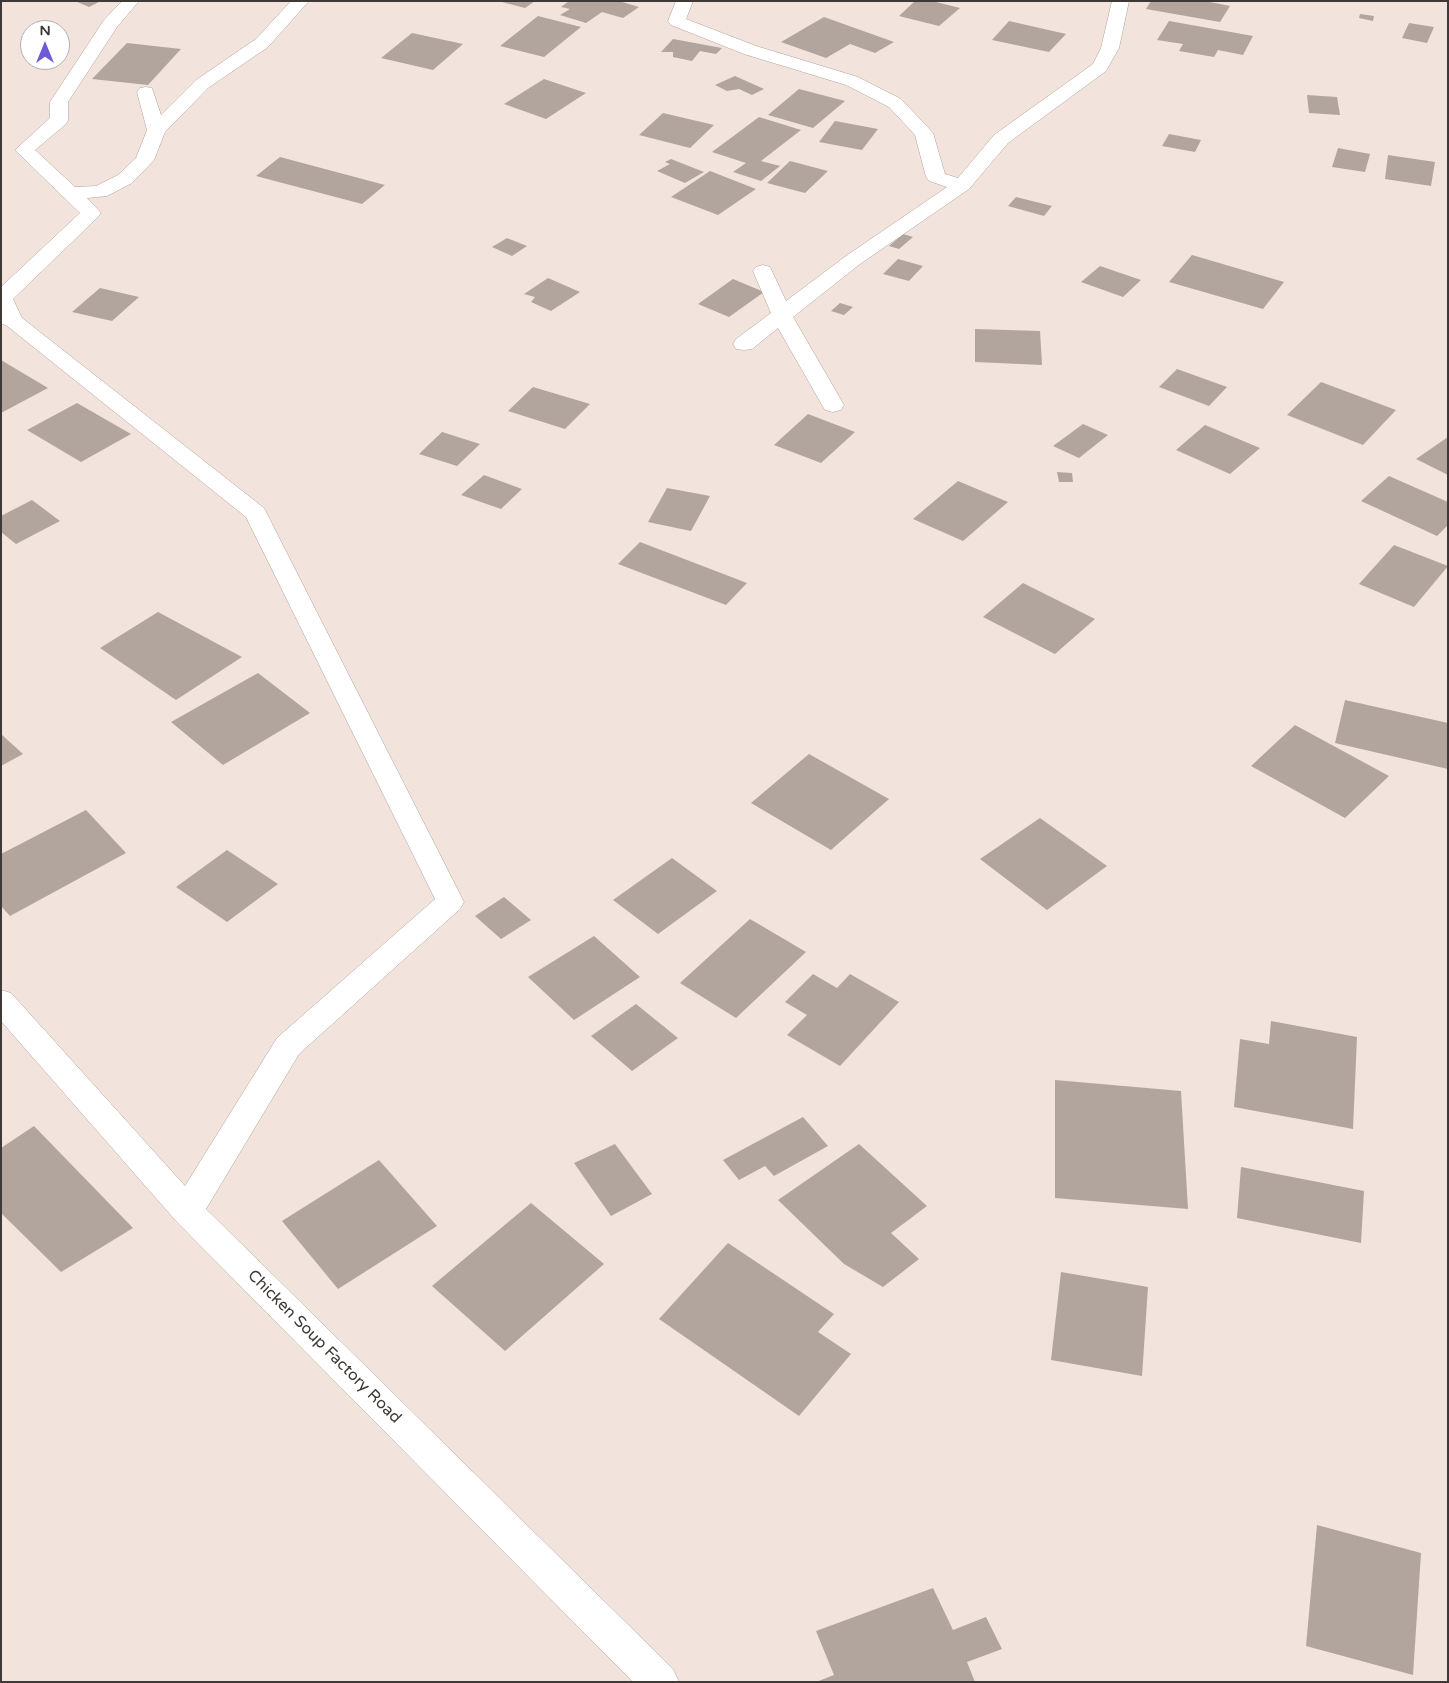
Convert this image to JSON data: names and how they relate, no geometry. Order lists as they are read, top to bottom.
{
  "streets": {
    "street": ["Chicken Soup Factory Road"]
  },
  "north": "top"
}
